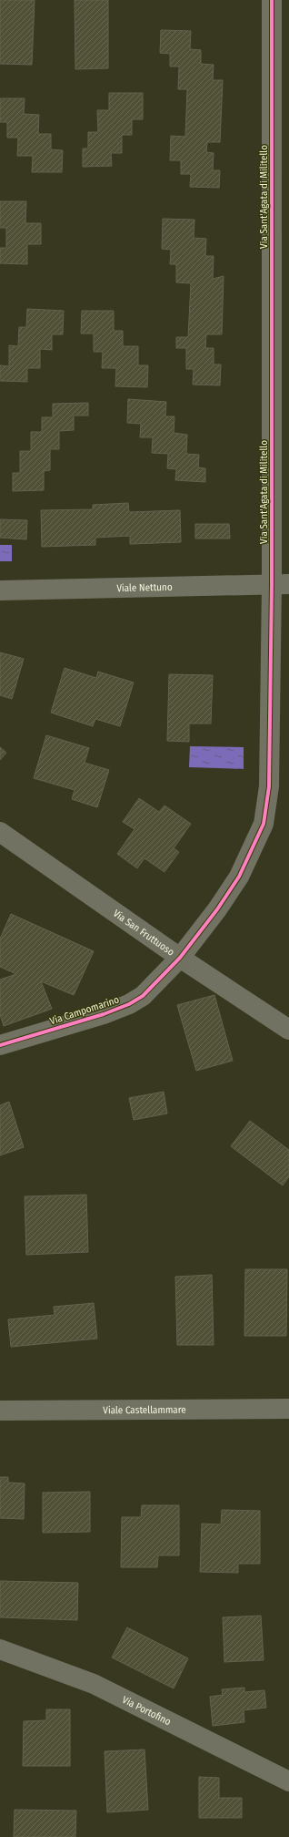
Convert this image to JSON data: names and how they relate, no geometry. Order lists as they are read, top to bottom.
{
  "streets": {
    "street": [
      "Via Sant'Agata di Militello",
      "Viale Nettuno",
      "Via San Fruttuoso",
      "Via Campomarino",
      "Viale Castellammare",
      "Via Portofino"
    ]
  },
  "crossings": [
    ["Via Sant'Agata di Militello", "Viale Nettuno"],
    ["Via Sant'Agata di Militello", "Via San Fruttuoso"],
    ["Via Sant'Agata di Militello", "Via Campomarino"],
    ["Via San Fruttuoso", "Via Campomarino"]
  ]
}
